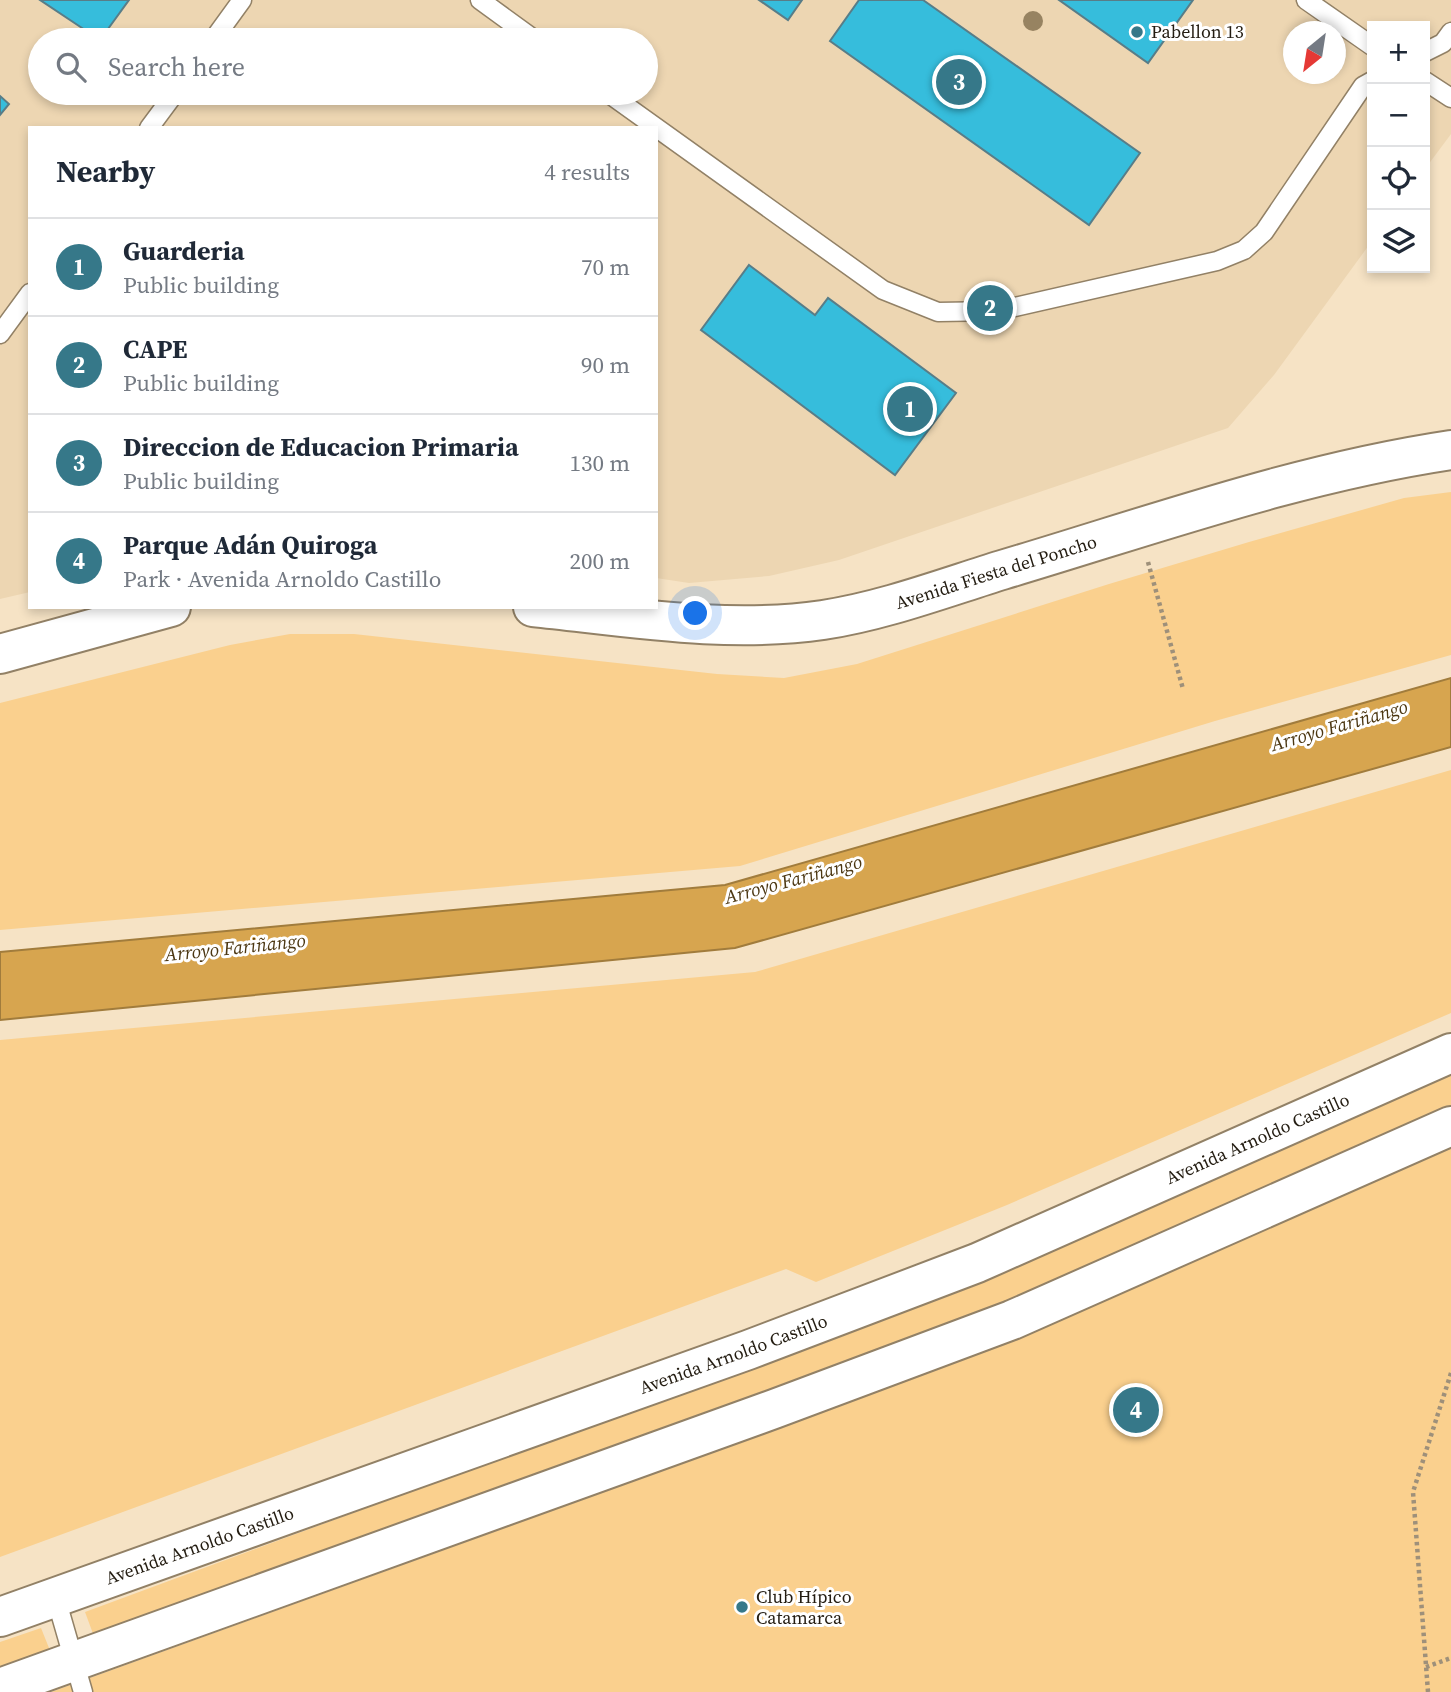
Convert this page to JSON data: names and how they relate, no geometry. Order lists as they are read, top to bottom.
{
  "streets": {
    "main road": ["Avenida Fiesta del Poncho", "Avenida Arnoldo Castillo"]
  },
  "water": ["Arroyo Fariñango"],
  "places": ["Pabellon 13", "Club Hípico Catamarca"],
  "north": "bottom left",
  "page": {
    "map_buttons": ["+", "−"],
    "search": "Search here",
    "pins": [
      "3",
      "2",
      "1",
      "4"
    ],
    "heading": ["Nearby", "4 results"],
    "list": [
      {
        "mark": "1",
        "name": "Guarderia",
        "note": "Public building",
        "value": "70 m"
      },
      {
        "mark": "2",
        "name": "CAPE",
        "note": "Public building",
        "value": "90 m"
      },
      {
        "mark": "3",
        "name": "Direccion de Educacion Primaria",
        "note": "Public building",
        "value": "130 m"
      },
      {
        "mark": "4",
        "name": "Parque Adán Quiroga",
        "note": "Park · Avenida Arnoldo Castillo",
        "value": "200 m"
      }
    ]
  }
}
